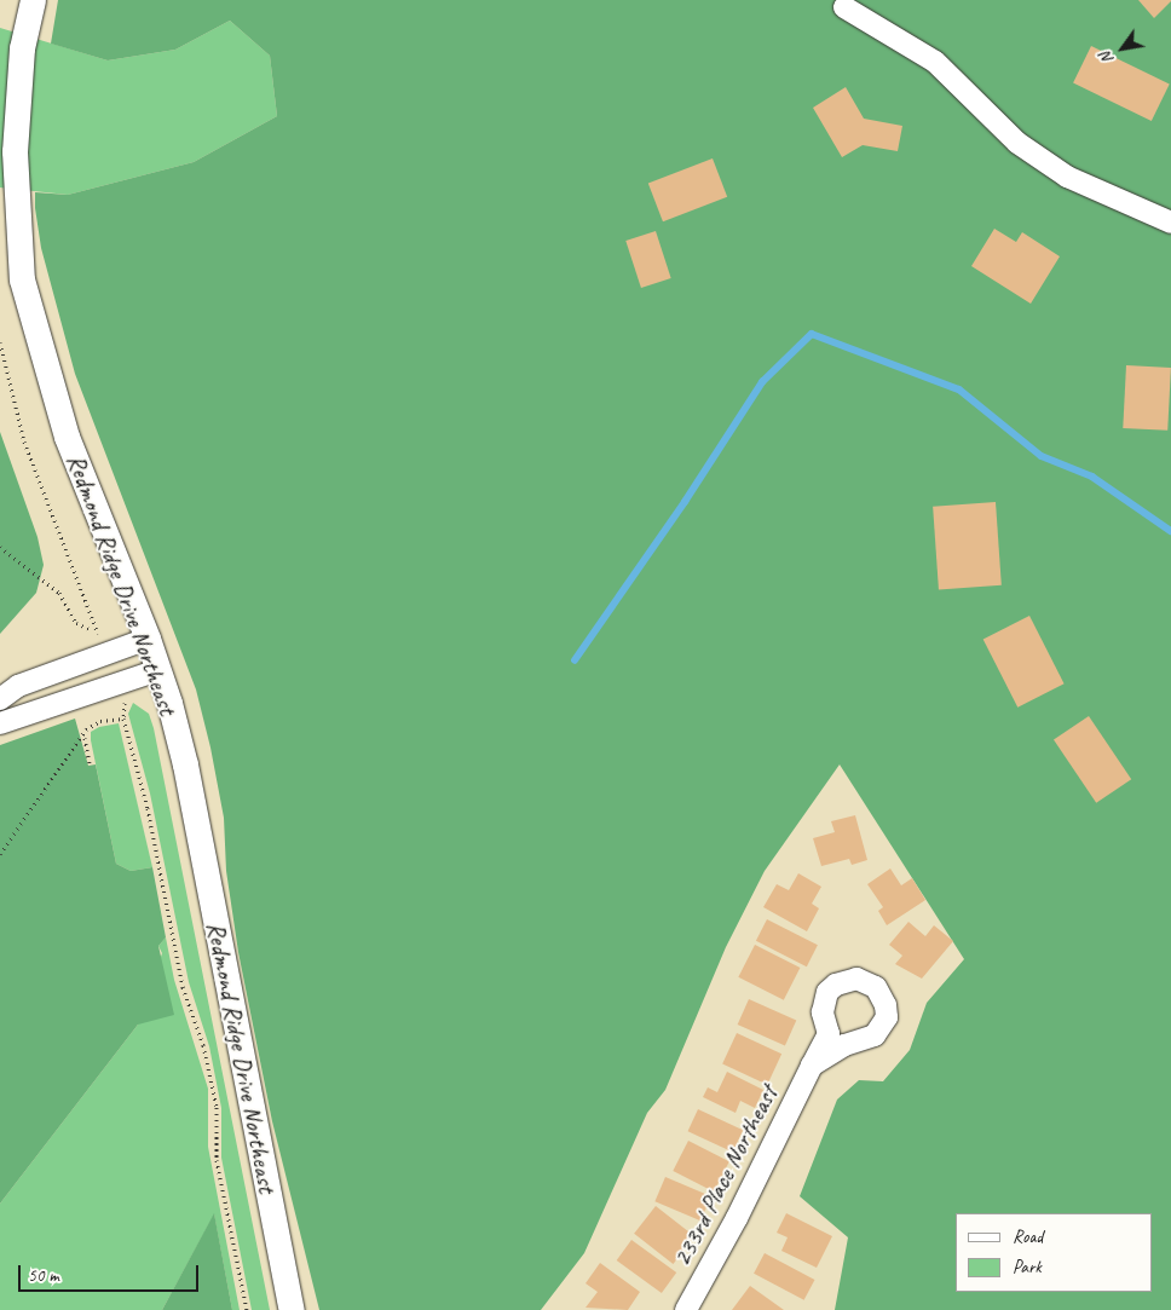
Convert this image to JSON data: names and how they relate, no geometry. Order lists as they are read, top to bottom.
{
  "streets": {
    "street": ["Redmond Ridge Drive Northeast", "233rd Place Northeast"]
  },
  "legend": ["Road", "Park"],
  "scale_bar": "50 m",
  "north": "bottom left"
}
